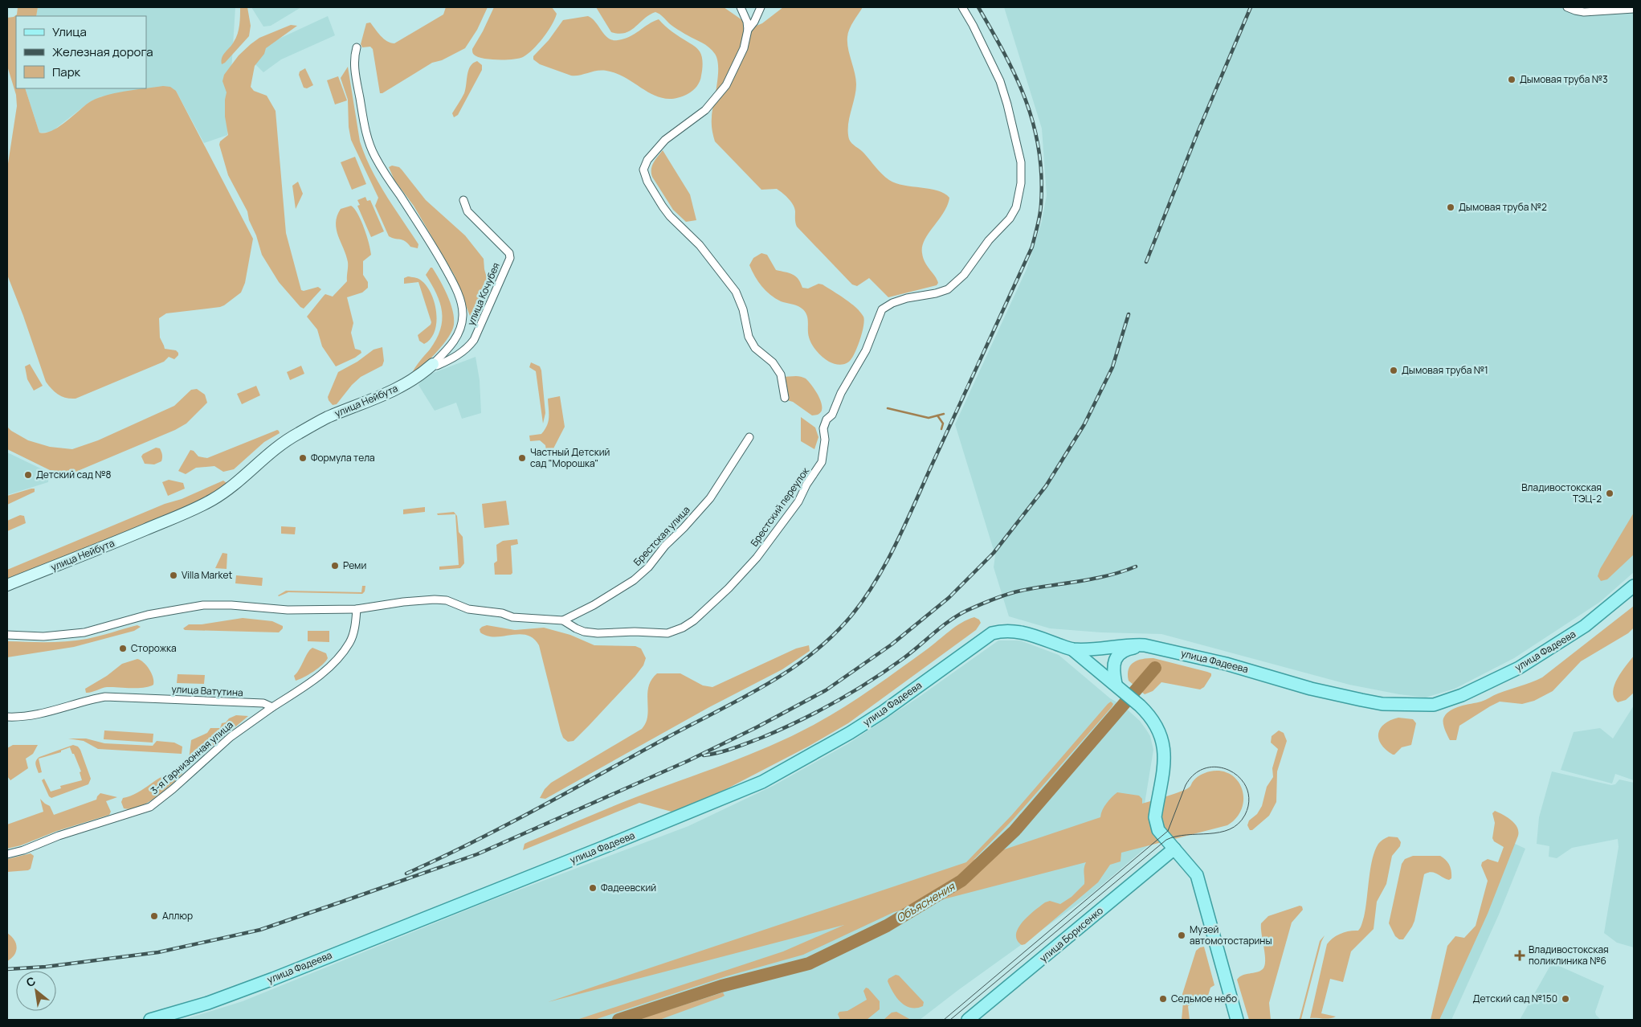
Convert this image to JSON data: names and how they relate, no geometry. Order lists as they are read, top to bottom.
{
  "streets": {
    "main road": ["улица Фадеева", "улица Борисенко"],
    "street": [
      "улица Кочубея",
      "улица Нейбута",
      "Брестский переулок",
      "Брестская улица",
      "улица Ватутина",
      "3-я Гарнизонная улица"
    ]
  },
  "crossings": [
    ["улица Кочубея", "улица Нейбута"],
    ["Брестский переулок", "Брестская улица"],
    ["улица Ватутина", "3-я Гарнизонная улица"]
  ],
  "water": ["Объяснения"],
  "places": {
    "other": [
      "Дымовая труба №3",
      "Дымовая труба №2",
      "Дымовая труба №1",
      "Формула тела",
      "Частный Детский сад \"Морошка\"",
      "Детский сад №8",
      "Владивостокская ТЭЦ-2",
      "Реми",
      "Villa Market",
      "Сторожка",
      "Фадеевский",
      "Аллюр",
      "Музей автомотостарины",
      "Седьмое небо",
      "Детский сад №150"
    ],
    "health": ["Владивостокская поликлиника №6"]
  },
  "legend": ["Улица", "Железная дорога", "Парк"],
  "north": "top left"
}
